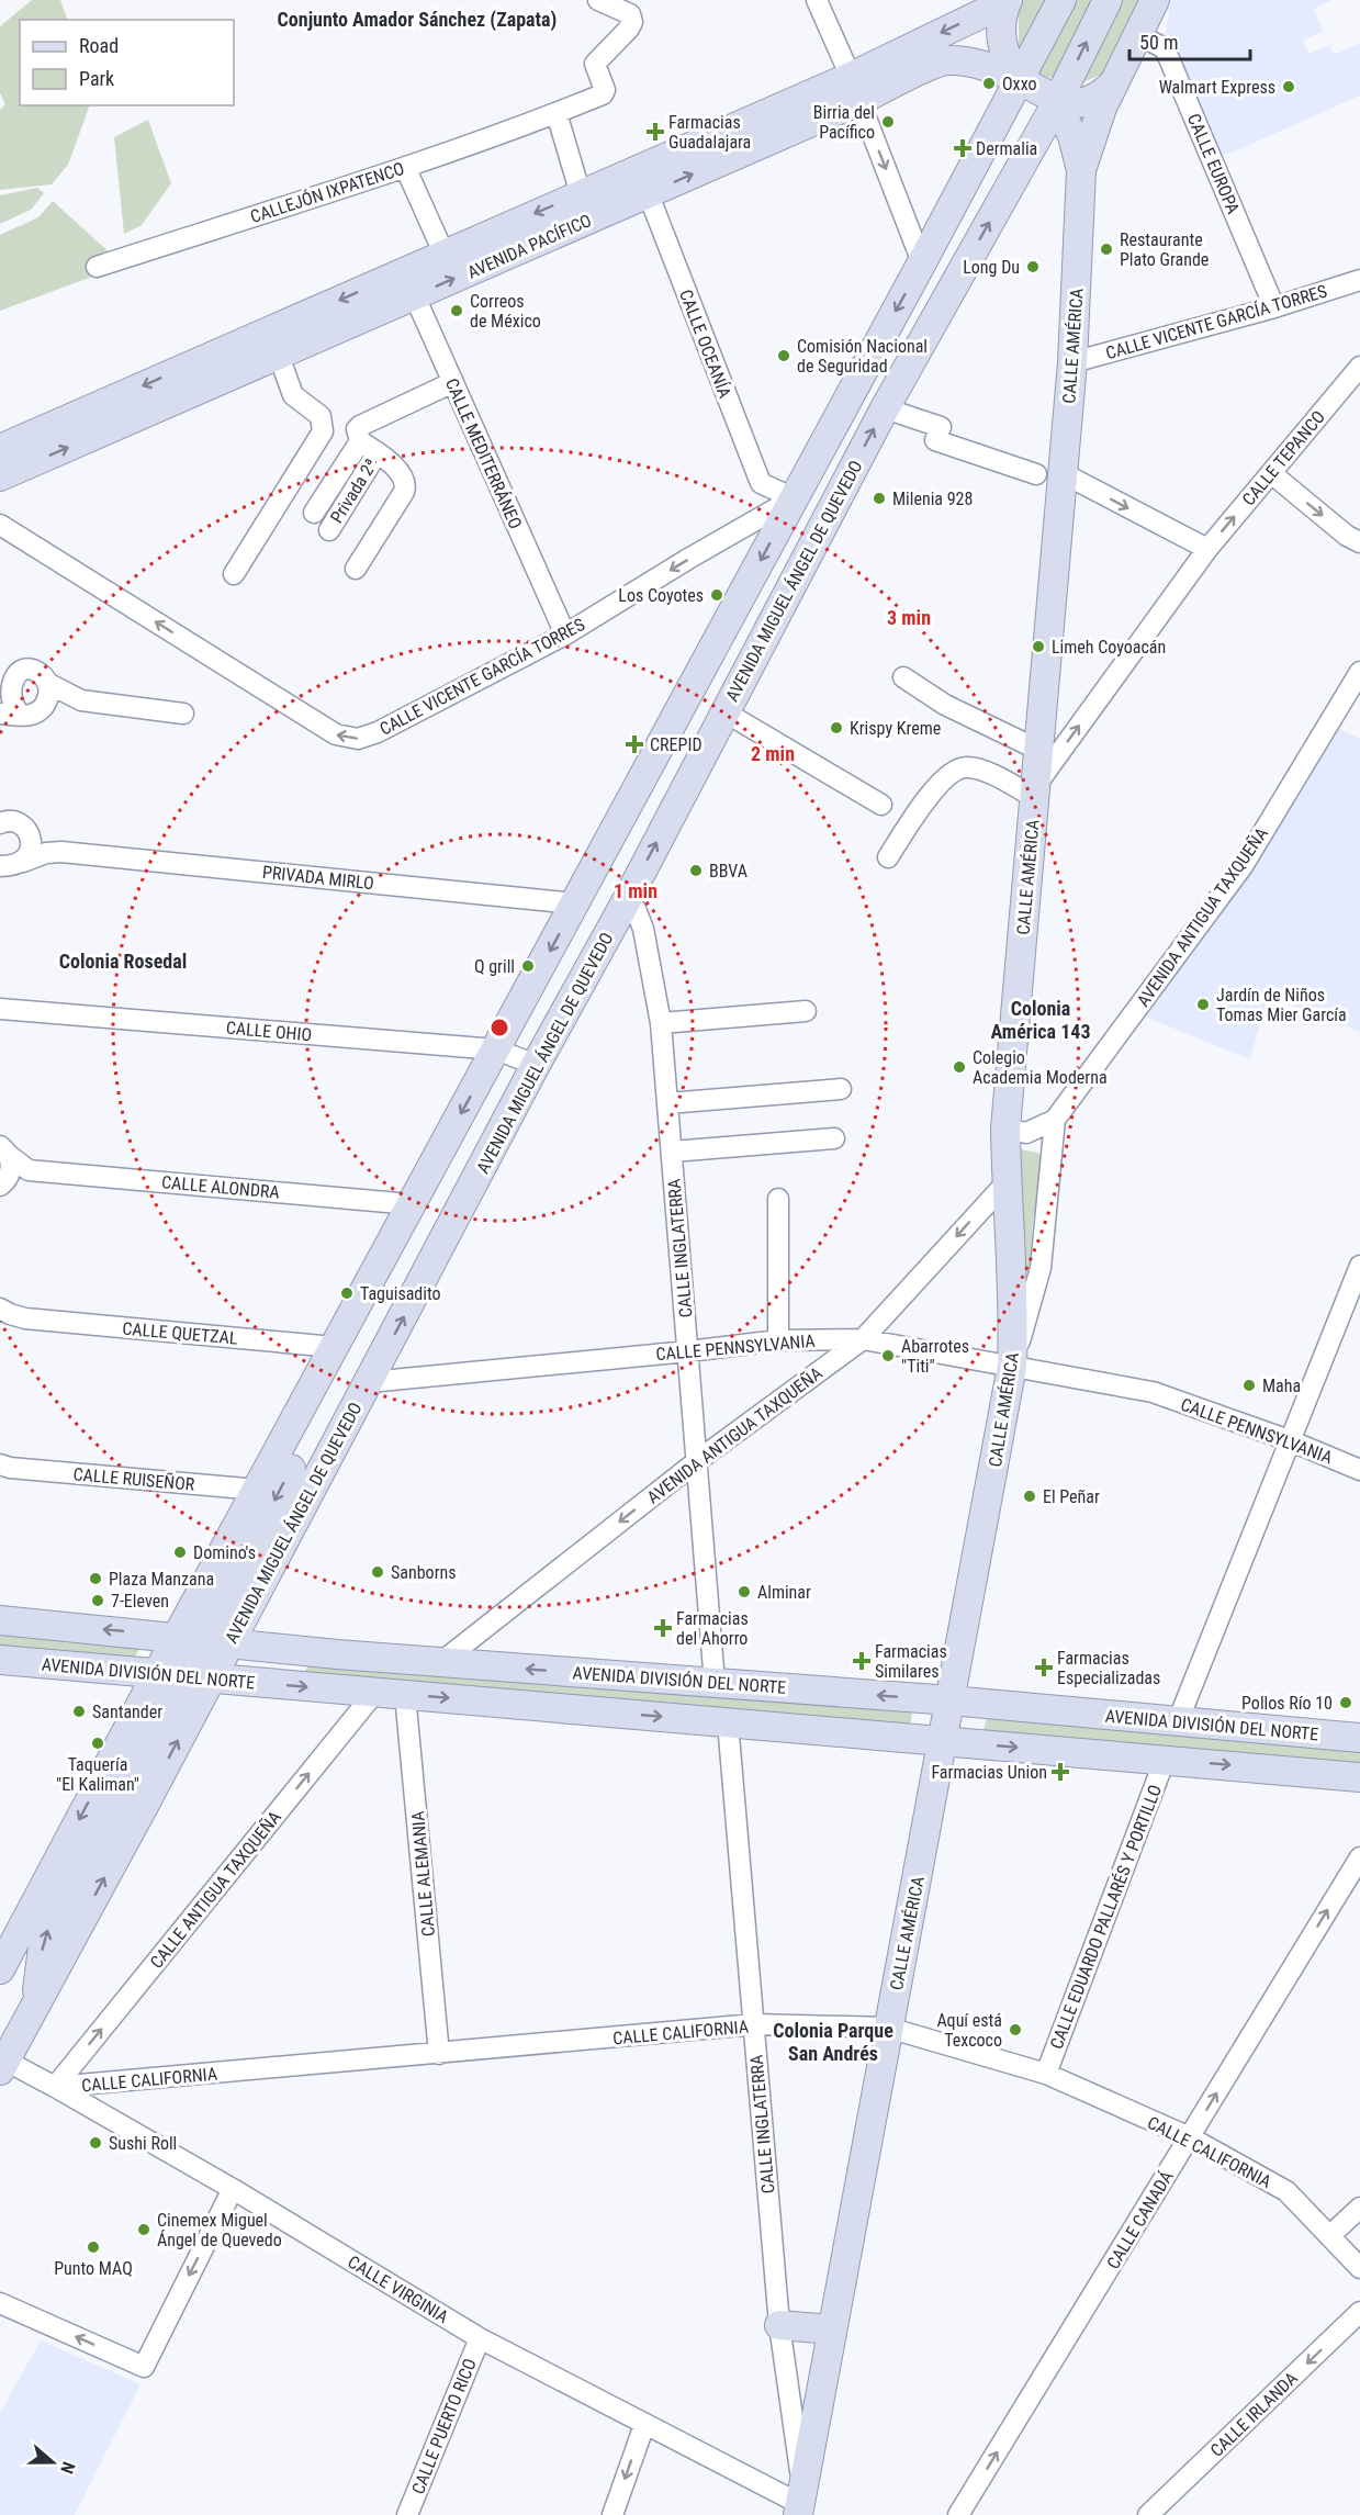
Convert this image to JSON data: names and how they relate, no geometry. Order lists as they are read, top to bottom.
{
  "streets": {
    "main road": [
      "AVENIDA PACÍFICO",
      "CALLE AMÉRICA",
      "AVENIDA MIGUEL ÁNGEL DE QUEVEDO",
      "AVENIDA DIVISIÓN DEL NORTE"
    ],
    "street": [
      "CALLE EUROPA",
      "CALLEJÓN IXPATENCO",
      "CALLE VICENTE GARCÍA TORRES",
      "CALLE OCEANÍA",
      "CALLE MEDITERRÁNEO",
      "CALLE TEPANCO",
      "Privada 2ª",
      "PRIVADA MIRLO",
      "AVENIDA ANTIGUA TAXQUEÑA",
      "CALLE OHIO",
      "CALLE ALONDRA",
      "CALLE INGLATERRA",
      "CALLE QUETZAL",
      "CALLE PENNSYLVANIA",
      "CALLE RUISEÑOR",
      "CALLE ALEMANIA",
      "CALLE ANTIGUA TAXQUEÑA",
      "CALLE EDUARDO PALLARÉS Y PORTILLO",
      "CALLE CALIFORNIA",
      "CALLE CANADÁ",
      "CALLE VIRGINIA",
      "CALLE IRLANDA",
      "CALLE PUERTO RICO"
    ]
  },
  "crossings": [
    ["CALLE EUROPA", "CALLE VICENTE GARCÍA TORRES"],
    ["CALLE EUROPA", "CALLE AMÉRICA"],
    ["AVENIDA PACÍFICO", "CALLE OCEANÍA"],
    ["AVENIDA PACÍFICO", "CALLE AMÉRICA"],
    ["AVENIDA PACÍFICO", "CALLE MEDITERRÁNEO"],
    ["AVENIDA PACÍFICO", "AVENIDA MIGUEL ÁNGEL DE QUEVEDO"],
    ["CALLE VICENTE GARCÍA TORRES", "CALLE OCEANÍA"],
    ["CALLE VICENTE GARCÍA TORRES", "CALLE AMÉRICA"],
    ["CALLE VICENTE GARCÍA TORRES", "CALLE MEDITERRÁNEO"],
    ["CALLE VICENTE GARCÍA TORRES", "AVENIDA MIGUEL ÁNGEL DE QUEVEDO"],
    ["CALLE OCEANÍA", "AVENIDA MIGUEL ÁNGEL DE QUEVEDO"],
    ["CALLE AMÉRICA", "CALLE TEPANCO"],
    ["CALLE AMÉRICA", "AVENIDA MIGUEL ÁNGEL DE QUEVEDO"],
    ["CALLE AMÉRICA", "AVENIDA ANTIGUA TAXQUEÑA"],
    ["CALLE AMÉRICA", "CALLE INGLATERRA"],
    ["CALLE AMÉRICA", "CALLE PENNSYLVANIA"],
    ["CALLE AMÉRICA", "AVENIDA DIVISIÓN DEL NORTE"],
    ["CALLE AMÉRICA", "CALLE CALIFORNIA"],
    ["CALLE AMÉRICA", "CALLE VIRGINIA"],
    ["AVENIDA MIGUEL ÁNGEL DE QUEVEDO", "PRIVADA MIRLO"],
    ["AVENIDA MIGUEL ÁNGEL DE QUEVEDO", "CALLE OHIO"],
    ["AVENIDA MIGUEL ÁNGEL DE QUEVEDO", "CALLE ALONDRA"],
    ["AVENIDA MIGUEL ÁNGEL DE QUEVEDO", "CALLE INGLATERRA"],
    ["AVENIDA MIGUEL ÁNGEL DE QUEVEDO", "CALLE QUETZAL"],
    ["AVENIDA MIGUEL ÁNGEL DE QUEVEDO", "CALLE PENNSYLVANIA"],
    ["AVENIDA MIGUEL ÁNGEL DE QUEVEDO", "CALLE RUISEÑOR"],
    ["AVENIDA MIGUEL ÁNGEL DE QUEVEDO", "AVENIDA DIVISIÓN DEL NORTE"],
    ["AVENIDA MIGUEL ÁNGEL DE QUEVEDO", "CALLE VIRGINIA"],
    ["AVENIDA ANTIGUA TAXQUEÑA", "CALLE INGLATERRA"],
    ["AVENIDA ANTIGUA TAXQUEÑA", "CALLE PENNSYLVANIA"],
    ["AVENIDA ANTIGUA TAXQUEÑA", "AVENIDA DIVISIÓN DEL NORTE"],
    ["CALLE INGLATERRA", "CALLE PENNSYLVANIA"],
    ["CALLE INGLATERRA", "AVENIDA DIVISIÓN DEL NORTE"],
    ["CALLE INGLATERRA", "CALLE CALIFORNIA"],
    ["CALLE INGLATERRA", "CALLE VIRGINIA"],
    ["AVENIDA DIVISIÓN DEL NORTE", "CALLE ALEMANIA"],
    ["AVENIDA DIVISIÓN DEL NORTE", "CALLE ANTIGUA TAXQUEÑA"],
    ["AVENIDA DIVISIÓN DEL NORTE", "CALLE EDUARDO PALLARÉS Y PORTILLO"],
    ["CALLE ALEMANIA", "CALLE CALIFORNIA"],
    ["CALLE ANTIGUA TAXQUEÑA", "CALLE CALIFORNIA"],
    ["CALLE ANTIGUA TAXQUEÑA", "CALLE VIRGINIA"],
    ["CALLE EDUARDO PALLARÉS Y PORTILLO", "CALLE CALIFORNIA"],
    ["CALLE CALIFORNIA", "CALLE CANADÁ"],
    ["CALLE CALIFORNIA", "CALLE VIRGINIA"],
    ["CALLE VIRGINIA", "CALLE PUERTO RICO"]
  ],
  "one_way": [
    "CALLE VICENTE GARCÍA TORRES",
    "CALLE TEPANCO",
    "AVENIDA ANTIGUA TAXQUEÑA",
    "CALLE ANTIGUA TAXQUEÑA",
    "CALLE CANADÁ",
    "CALLE IRLANDA"
  ],
  "districts": [
    "Conjunto Amador Sánchez (Zapata)",
    "Colonia Rosedal",
    "Colonia América 143",
    "Colonia Parque San Andrés"
  ],
  "places": {
    "other": [
      "Oxxo",
      "Walmart Express",
      "Birria del Pacífico",
      "Restaurante Plato Grande",
      "Long Du",
      "Correos de México",
      "Comisión Nacional de Seguridad",
      "Milenia 928",
      "Los Coyotes",
      "Limeh Coyoacán",
      "Krispy Kreme",
      "BBVA",
      "Q grill",
      "Jardín de Niños Tomas Mier García",
      "Colegio Academia Moderna",
      "Taguisadito",
      "Abarrotes \"Titi\"",
      "Maha",
      "El Peñar",
      "Domino's",
      "Sanborns",
      "Plaza Manzana",
      "Alminar",
      "7-Eleven",
      "Pollos Río 10",
      "Santander",
      "Taquería \"El Kaliman\"",
      "Aquí está Texcoco",
      "Sushi Roll",
      "Cinemex Miguel Ángel de Quevedo",
      "Punto MAQ"
    ],
    "health": [
      "Farmacias Guadalajara",
      "Dermalia",
      "CREPID",
      "Farmacias del Ahorro",
      "Farmacias Similares",
      "Farmacias Especializadas",
      "Farmacias Union"
    ]
  },
  "legend": ["Road", "Park"],
  "scale_bar": "50 m",
  "north": "right",
  "rings": ["3 min", "2 min", "1 min"]
}
